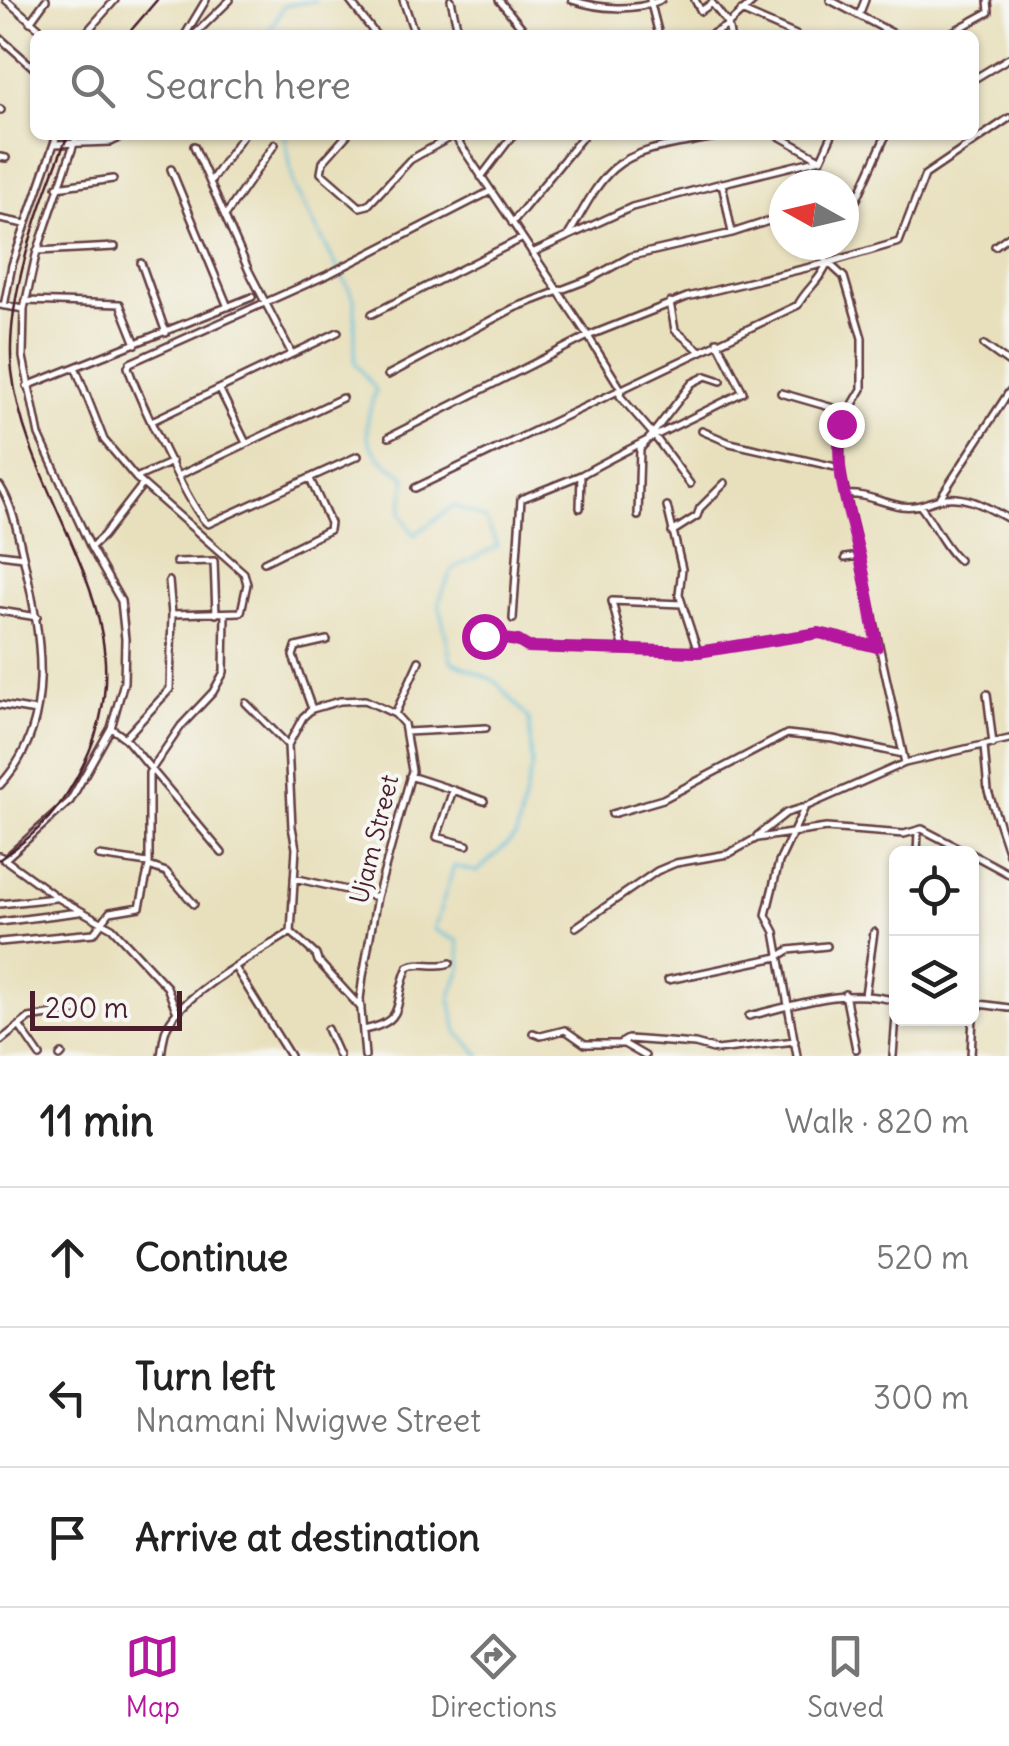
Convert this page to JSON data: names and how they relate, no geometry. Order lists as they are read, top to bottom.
{
  "streets": {
    "street": ["Ujam Street"]
  },
  "scale_bar": "200 m",
  "north": "left",
  "page": {
    "search": "Search here",
    "scale": "200 m",
    "heading": ["11 min", "Walk · 820 m"],
    "list": [
      ["Continue", "520 m"],
      ["Turn left", "Nnamani Nwigwe Street", "300 m"],
      "Arrive at destination"
    ],
    "nav": ["Map", "Directions", "Saved"]
  }
}
